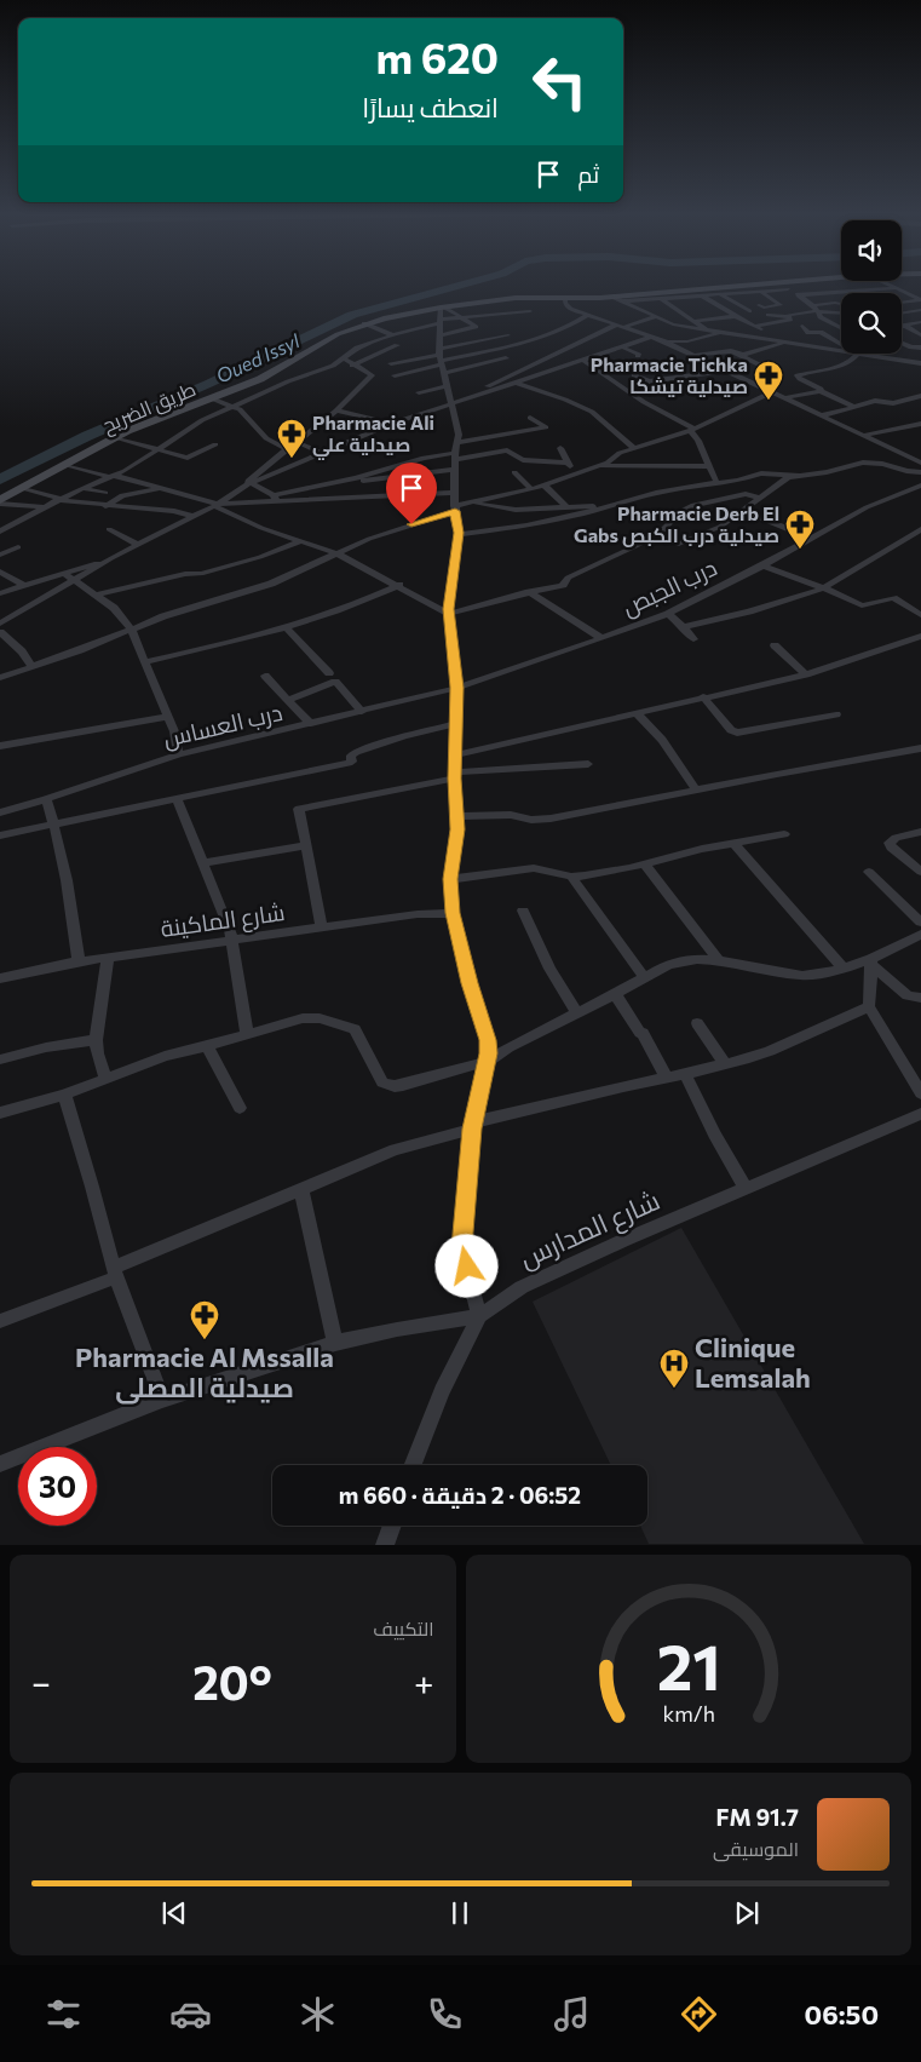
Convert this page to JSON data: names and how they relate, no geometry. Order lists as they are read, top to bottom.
{
  "streets": {
    "street": [
      "طريق الضريح",
      "درب الجبص",
      "درب العساس",
      "شارع الماكينة",
      "شارع المدارس"
    ]
  },
  "crossings": [
    ["درب الجبص", "درب العساس"]
  ],
  "water": ["Oued Issyl"],
  "places": {
    "pharmacy": [
      "Pharmacie Tichka صيدلية تيشكا",
      "Pharmacie Ali صيدلية علي",
      "Pharmacie Derb El Gabs صيدلية درب الكبص",
      "Pharmacie Al Mssalla صيدلية المصلى"
    ],
    "hospital": ["Clinique Lemsalah"]
  },
  "page": {
    "turn": ["620 m", "انعطف يسارًا"],
    "then": "ثم",
    "limit": "30",
    "trip": "06:52 · 2 دقيقة · 660 m",
    "tile": "التكييف",
    "heat": ["−", "20°", "+"],
    "song": ["91.7 FM", "الموسيقى"],
    "tabs": "06:50",
    "gauge": ["21", "km/h"]
  }
}
